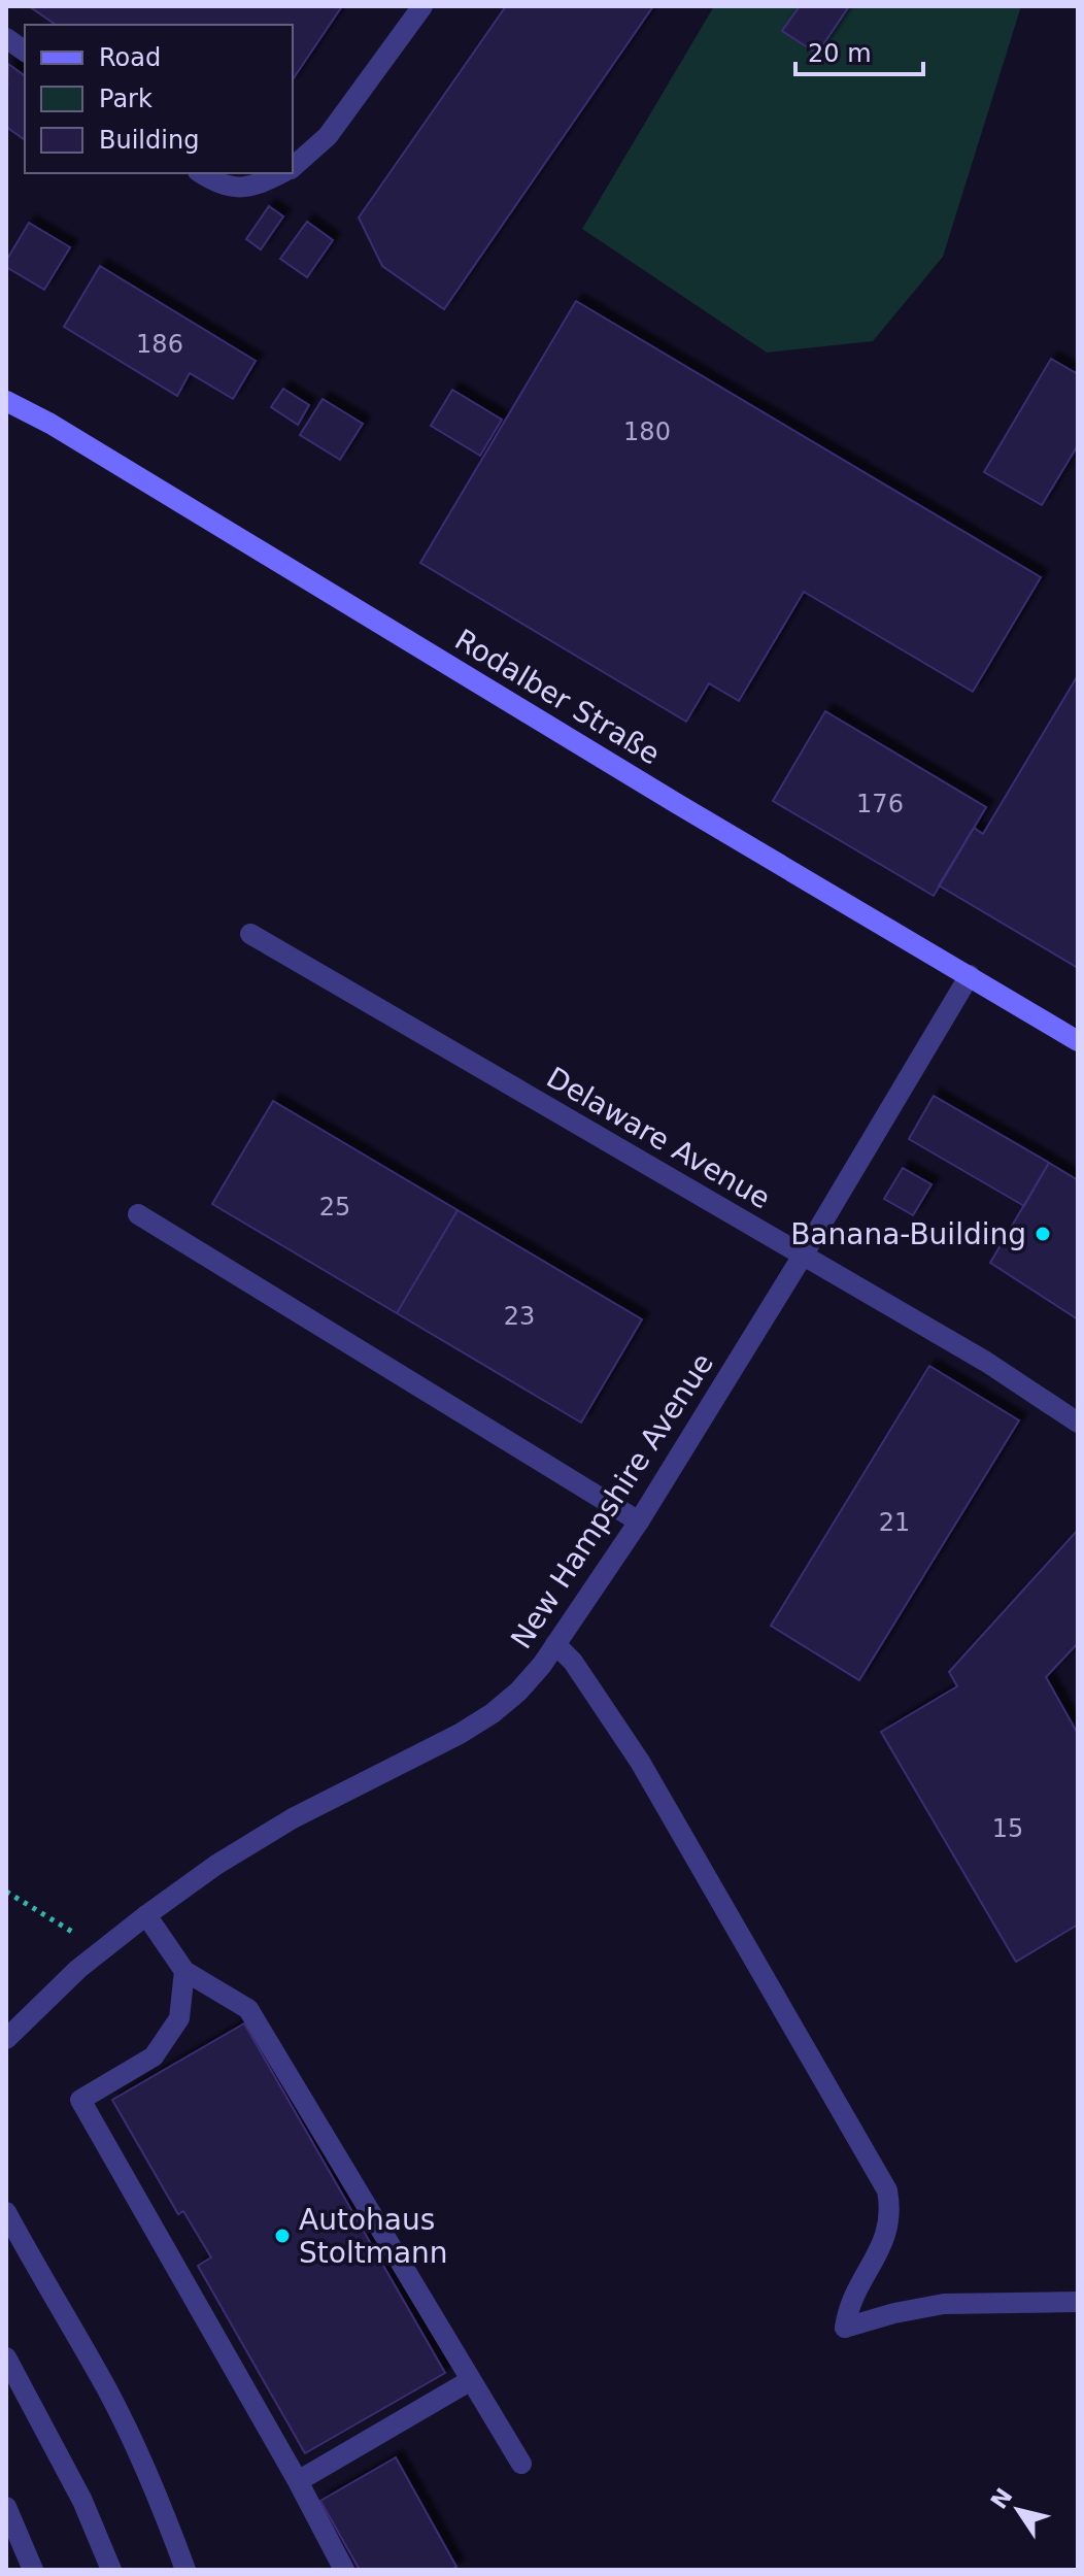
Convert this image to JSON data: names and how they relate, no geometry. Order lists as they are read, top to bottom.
{
  "streets": {
    "main road": ["Rodalber Straße"],
    "street": ["Delaware Avenue", "New Hampshire Avenue"]
  },
  "crossings": [
    ["Rodalber Straße", "New Hampshire Avenue"],
    ["Delaware Avenue", "New Hampshire Avenue"]
  ],
  "places": ["Banana-Building", "Autohaus Stoltmann"],
  "house_numbers": [
    "186",
    "180",
    "176",
    "25",
    "23",
    "21",
    "15"
  ],
  "legend": ["Road", "Park", "Building"],
  "scale_bar": "20 m",
  "north": "top left"
}
